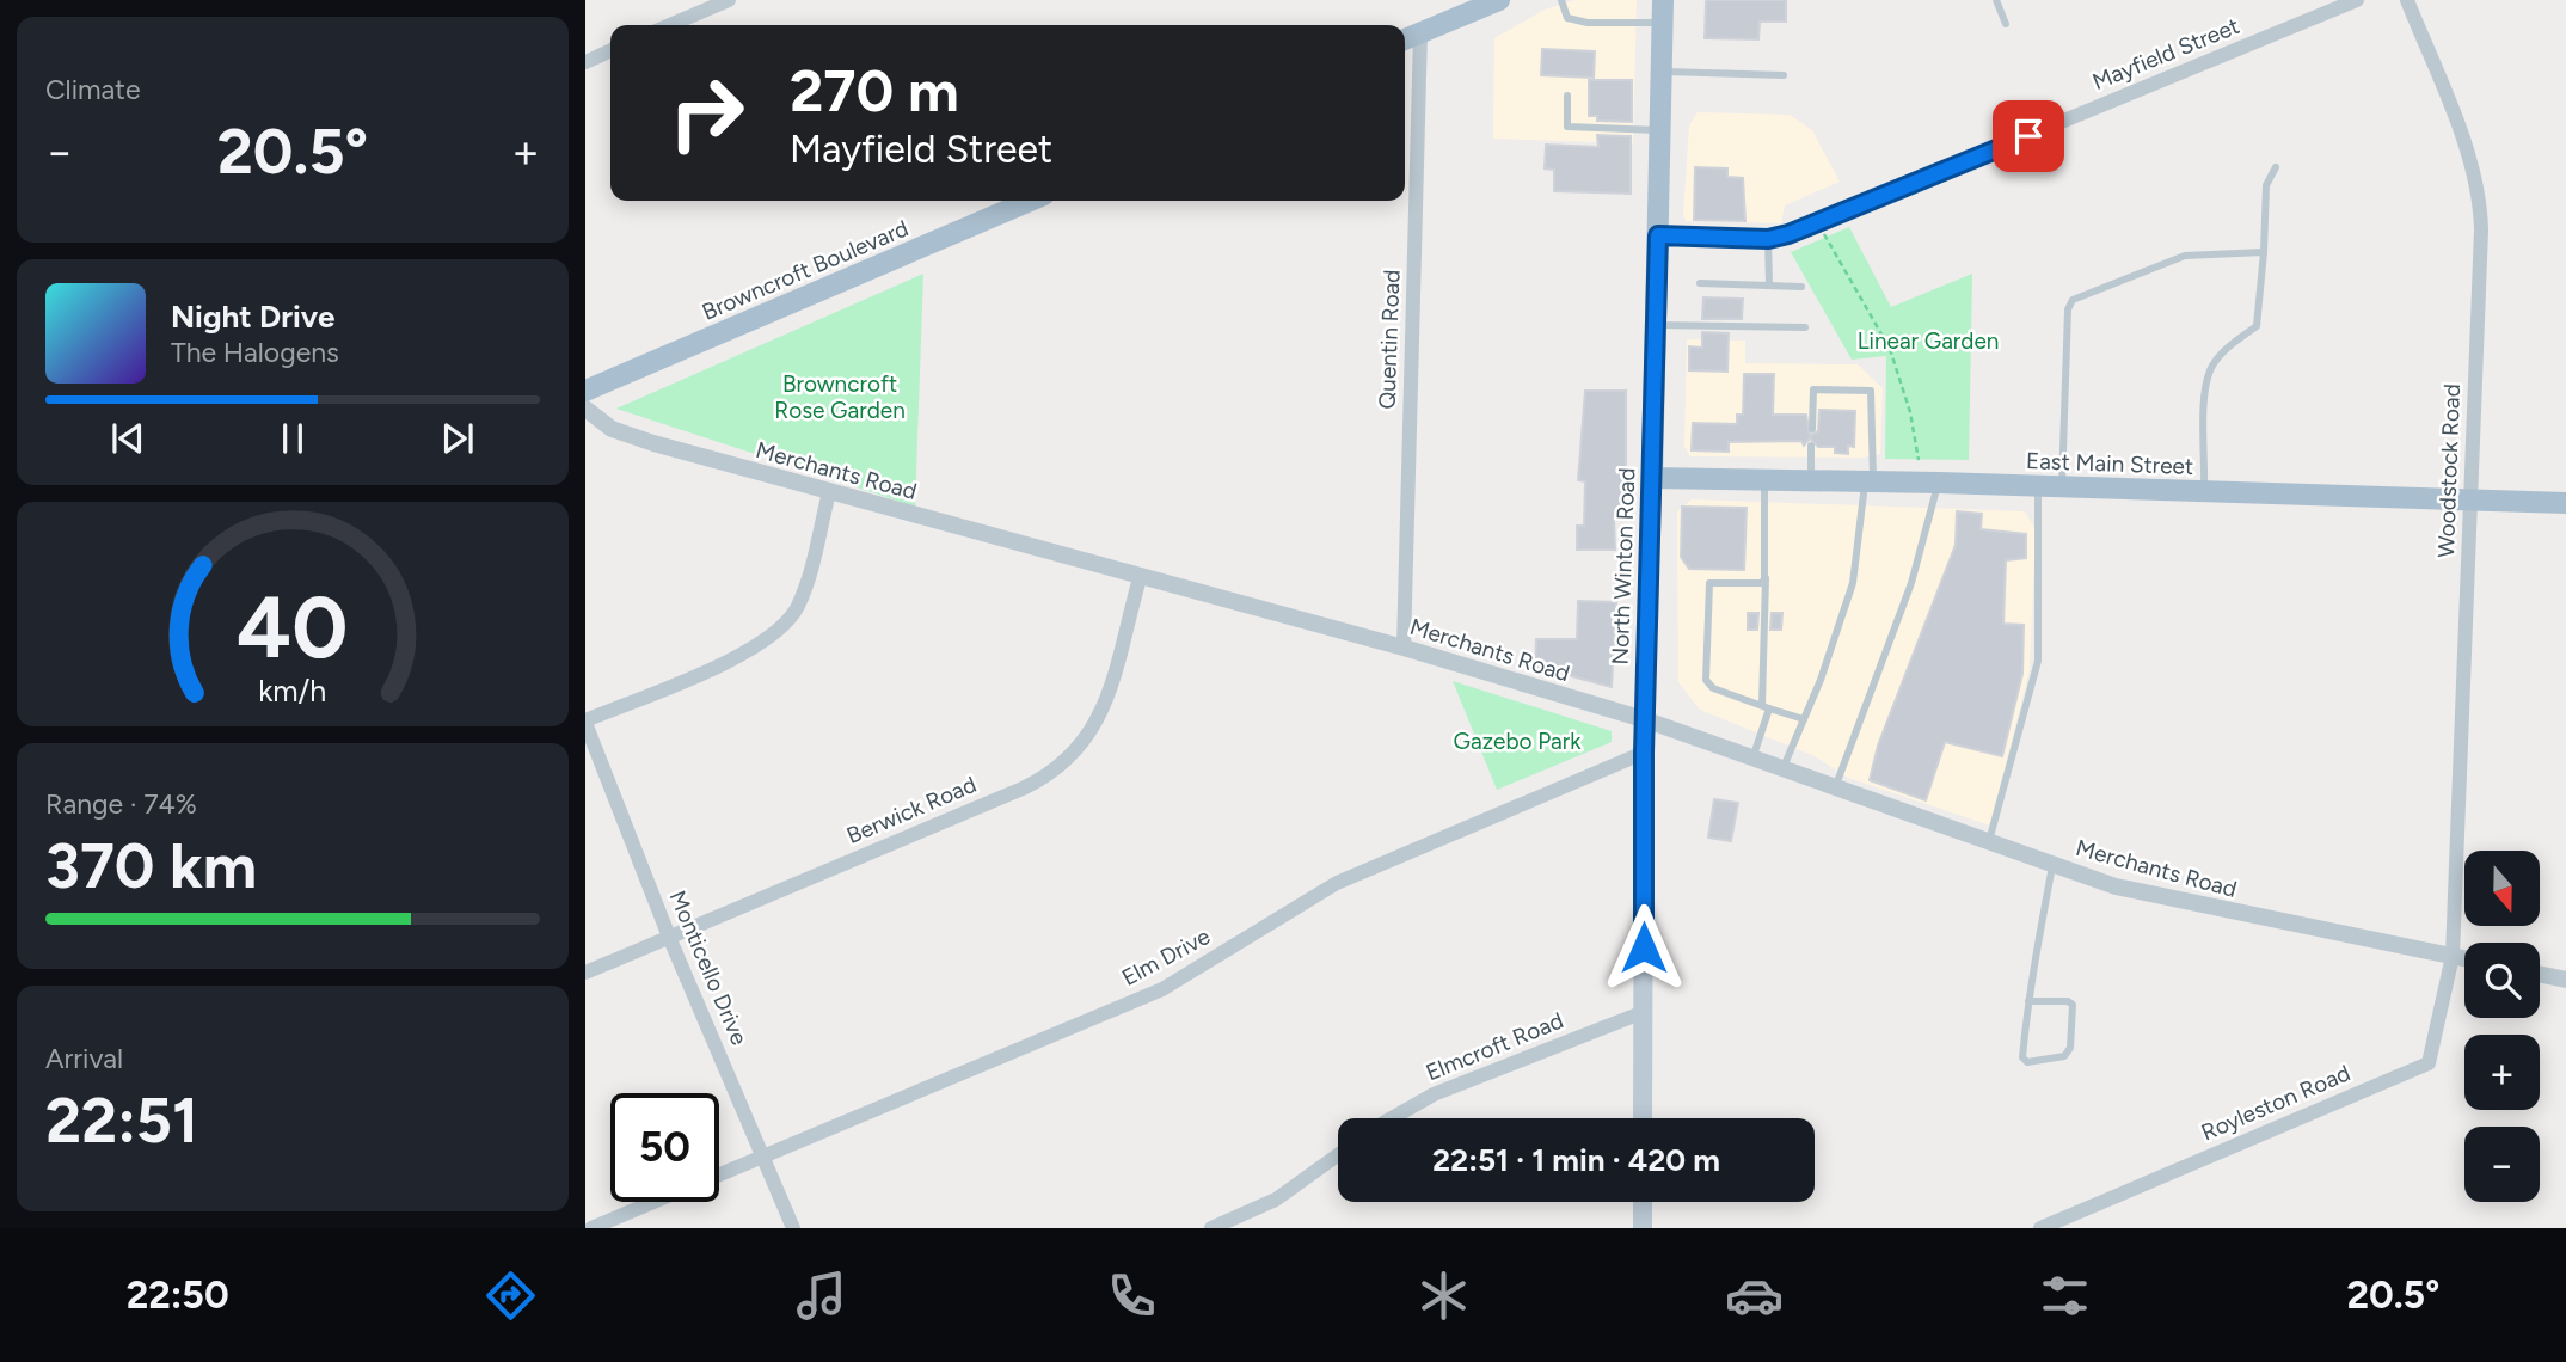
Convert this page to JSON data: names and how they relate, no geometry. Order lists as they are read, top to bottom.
{
  "streets": {
    "main road": ["Browncroft Boulevard", "East Main Street", "North Winton Road"],
    "street": [
      "Mayfield Street",
      "Quentin Road",
      "Merchants Road",
      "Woodstock Road",
      "Berwick Road",
      "Elm Drive",
      "Monticello Drive",
      "Elmcroft Road",
      "Royleston Road"
    ]
  },
  "crossings": [
    ["Mayfield Street", "North Winton Road"],
    ["Quentin Road", "Merchants Road"],
    ["East Main Street", "Woodstock Road"],
    ["East Main Street", "North Winton Road"],
    ["Merchants Road", "Woodstock Road"],
    ["Merchants Road", "North Winton Road"],
    ["Merchants Road", "Berwick Road"],
    ["Merchants Road", "Royleston Road"],
    ["Woodstock Road", "Royleston Road"],
    ["North Winton Road", "Elm Drive"],
    ["North Winton Road", "Elmcroft Road"],
    ["Berwick Road", "Monticello Drive"],
    ["Elm Drive", "Monticello Drive"]
  ],
  "parks": ["Linear Garden", "Browncroft Rose Garden", "Gazebo Park"],
  "north": "bottom",
  "page": {
    "tile": [
      "Climate",
      ["Range · 74%", "370 km"],
      ["Arrival", "22:51"]
    ],
    "turn": ["270 m", "Mayfield Street"],
    "heat": ["−", "20.5°", "+"],
    "song": ["Night Drive", "The Halogens"],
    "map_buttons": ["+", "−"],
    "limit": "50",
    "trip": "22:51 · 1 min · 420 m",
    "tabs": ["22:50", "20.5°"],
    "gauge": ["40", "km/h"]
  }
}
